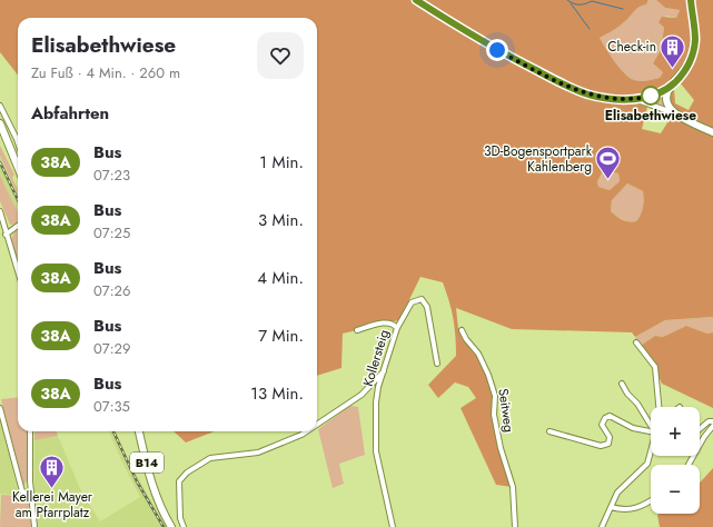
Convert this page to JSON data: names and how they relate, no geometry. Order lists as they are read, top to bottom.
{
  "streets": {
    "main road": ["B14"],
    "street": ["Kollersteig", "Seitweg"]
  },
  "places": {
    "building": ["Check-in", "Kellerei Mayer am Pfarrplatz"],
    "other": ["Elisabethwiese"],
    "sports": ["3D-Bogensportpark Kahlenberg"]
  },
  "lines": ["bus line 38A"],
  "page": {
    "heading": [
      ["Elisabethwiese", "Zu Fuß · 4 Min. · 260 m"],
      "Abfahrten"
    ],
    "list": [
      {
        "mark": "38A",
        "name": "Bus",
        "note": "07:23",
        "value": "1 Min."
      },
      {
        "mark": "38A",
        "name": "Bus",
        "note": "07:25",
        "value": "3 Min."
      },
      {
        "mark": "38A",
        "name": "Bus",
        "note": "07:26",
        "value": "4 Min."
      },
      {
        "mark": "38A",
        "name": "Bus",
        "note": "07:29",
        "value": "7 Min."
      },
      {
        "mark": "38A",
        "name": "Bus",
        "note": "07:35",
        "value": "13 Min."
      }
    ],
    "map_buttons": ["+", "−"]
  }
}
